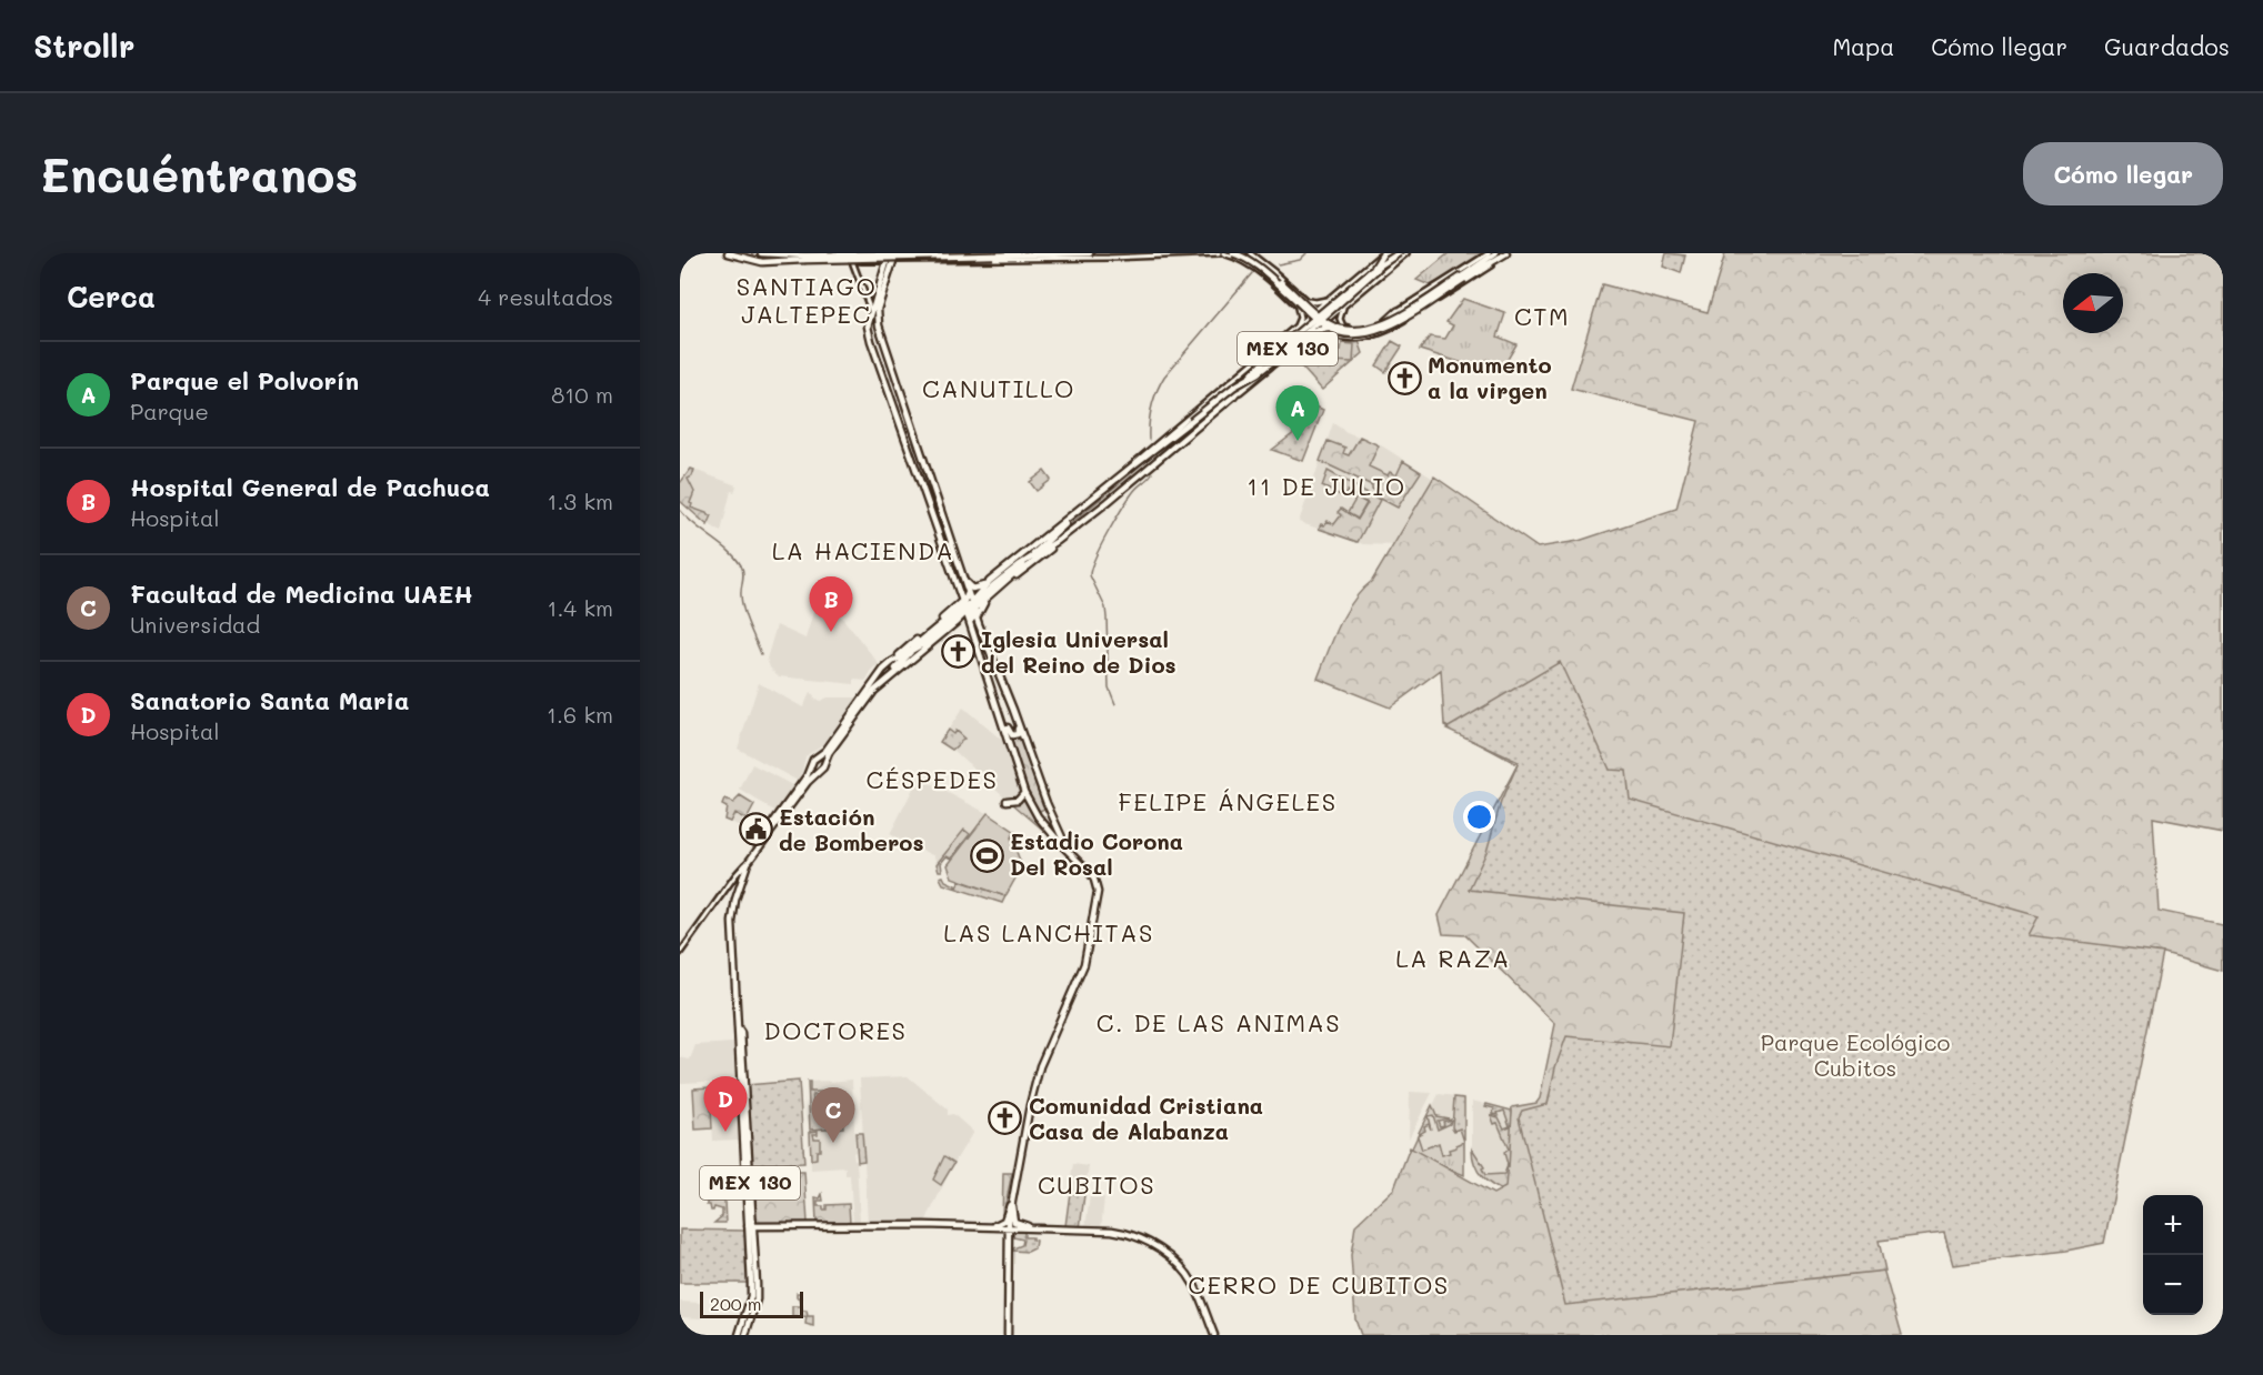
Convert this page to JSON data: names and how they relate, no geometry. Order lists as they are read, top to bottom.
{
  "streets": {
    "main road": ["MEX 130"]
  },
  "districts": [
    "SANTIAGO JALTEPEC",
    "CTM",
    "CANUTILLO",
    "11 DE JULIO",
    "LA HACIENDA",
    "CÉSPEDES",
    "FELIPE ÁNGELES",
    "LAS LANCHITAS",
    "LA RAZA",
    "C. DE LAS ANIMAS",
    "DOCTORES",
    "CUBITOS",
    "CERRO DE CUBITOS"
  ],
  "parks": ["Parque Ecológico Cubitos"],
  "places": {
    "church": ["Monumento a la virgen", "Iglesia Universal del Reino de Dios", "Comunidad Cristiana Casa de Alabanza"],
    "public building": ["Estación de Bomberos"],
    "sports": ["Estadio Corona Del Rosal"]
  },
  "scale_bar": "200 m",
  "north": "left",
  "page": {
    "header": "Strollr",
    "nav": ["Mapa", "Cómo llegar", "Guardados"],
    "buttons": "Cómo llegar",
    "title": "Encuéntranos",
    "heading": ["Cerca", "4 resultados"],
    "list": [
      {
        "mark": "A",
        "name": "Parque el Polvorín",
        "note": "Parque",
        "value": "810 m"
      },
      {
        "mark": "B",
        "name": "Hospital General de Pachuca",
        "note": "Hospital",
        "value": "1.3 km"
      },
      {
        "mark": "C",
        "name": "Facultad de Medicina UAEH",
        "note": "Universidad",
        "value": "1.4 km"
      },
      {
        "mark": "D",
        "name": "Sanatorio Santa Maria",
        "note": "Hospital",
        "value": "1.6 km"
      }
    ],
    "pins": [
      "A",
      "B",
      "D",
      "C"
    ],
    "map_buttons": ["+", "−"],
    "scale": "200 m"
  }
}
